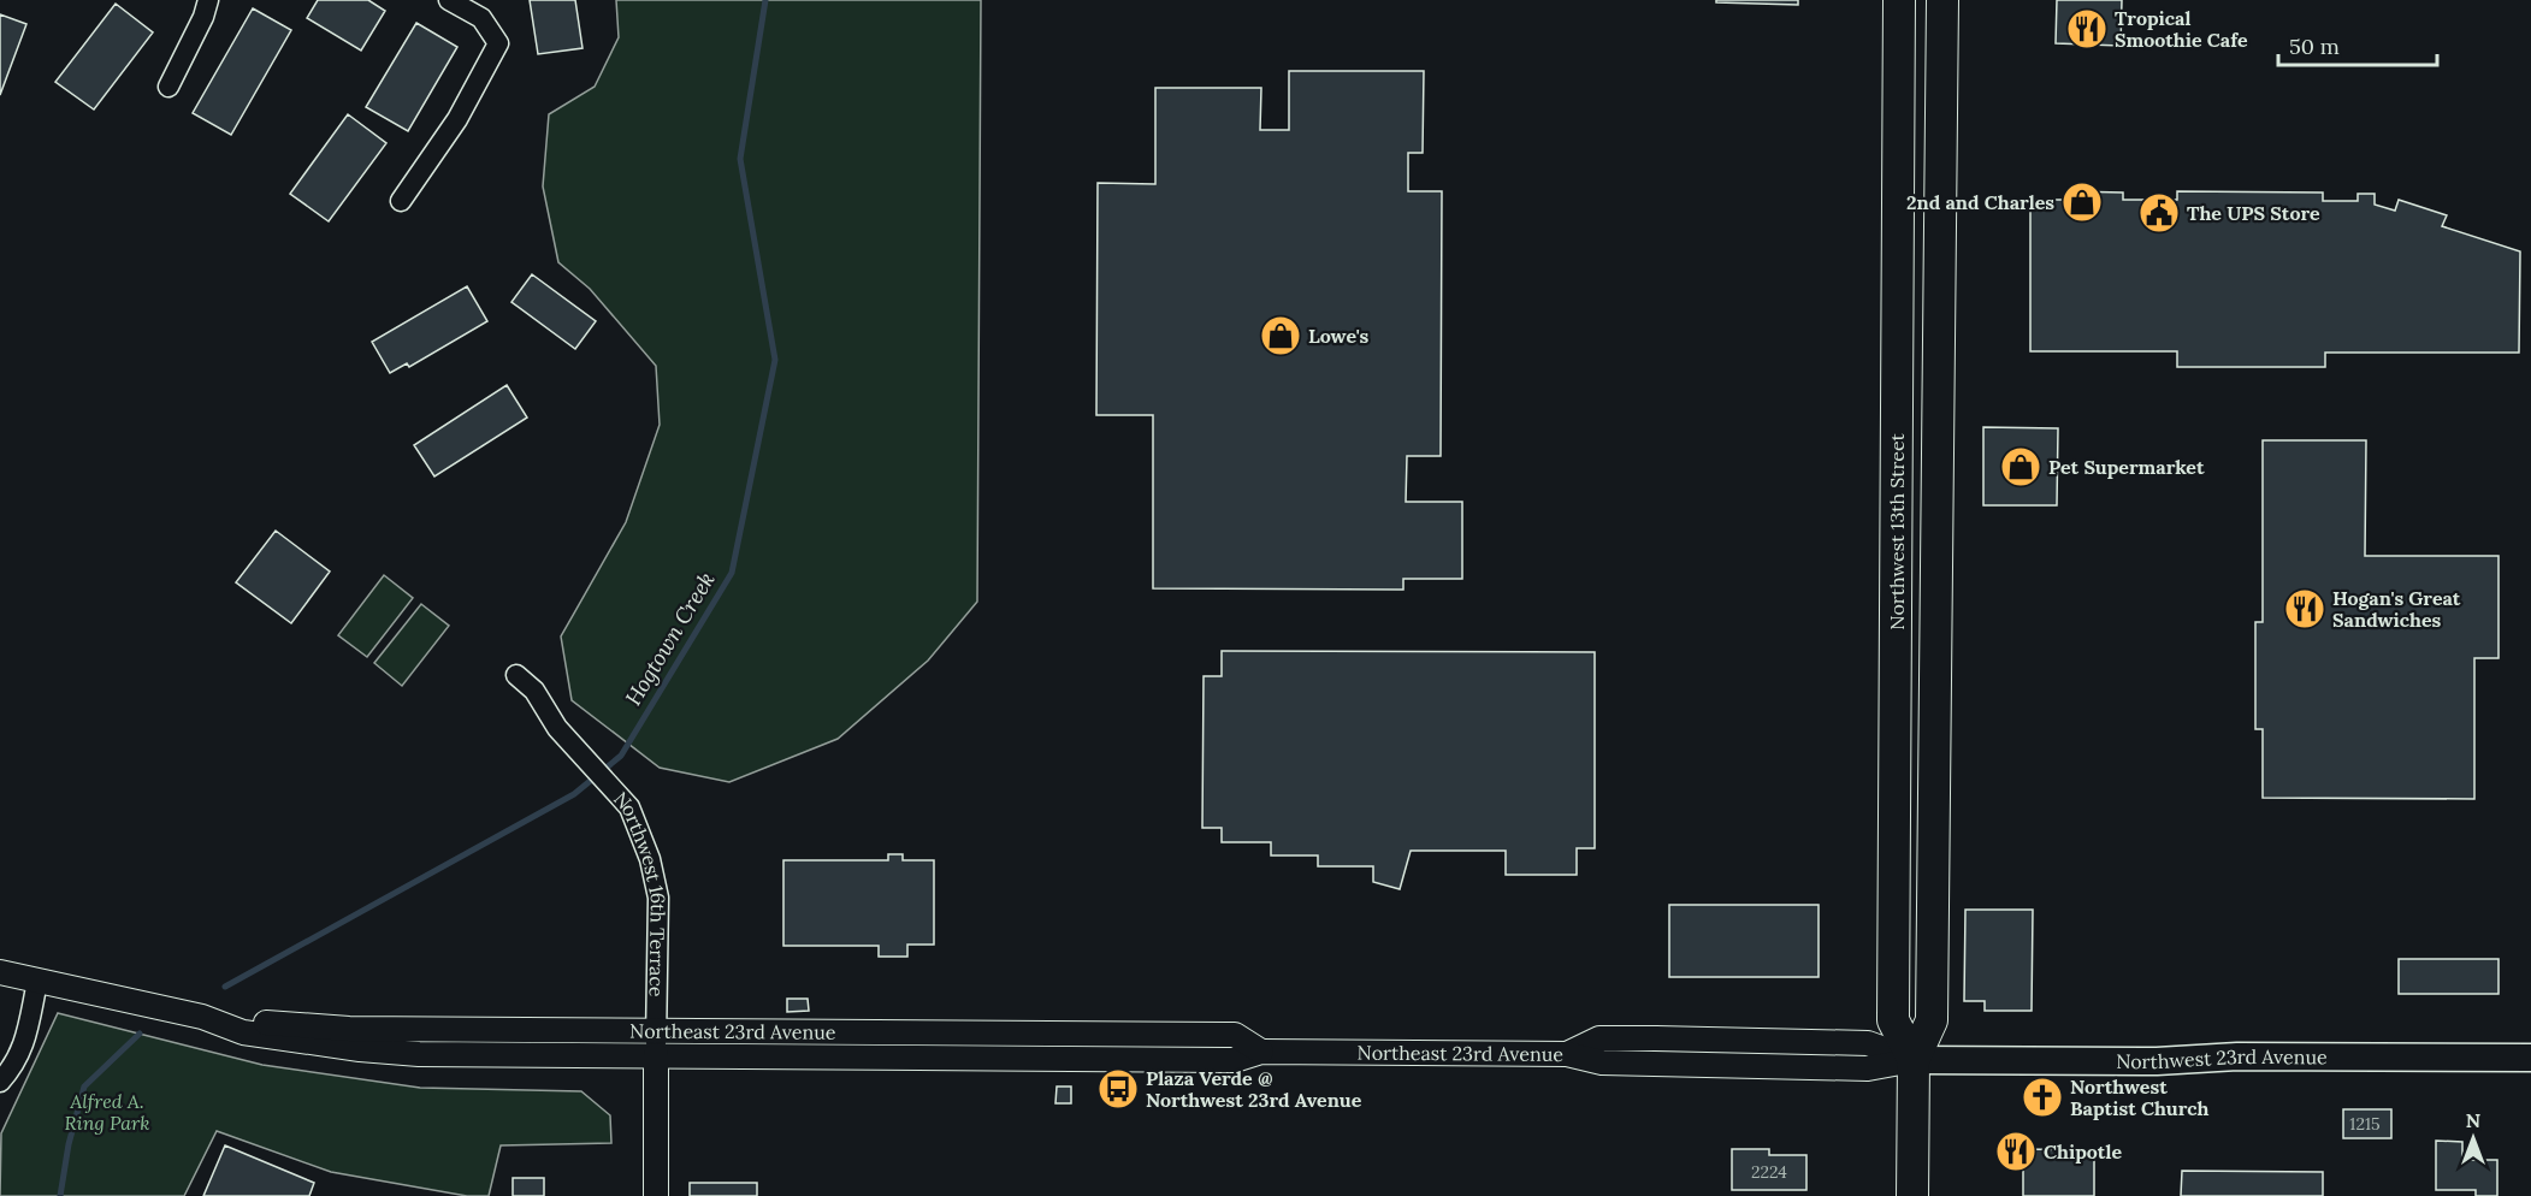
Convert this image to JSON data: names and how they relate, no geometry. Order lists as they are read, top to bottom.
{
  "streets": {
    "main road": ["Northwest 13th Street", "Northwest 23rd Avenue"],
    "street": ["Northwest 16th Terrace", "Northeast 23rd Avenue"]
  },
  "crossings": [
    ["Northwest 13th Street", "Northwest 23rd Avenue"],
    ["Northwest 16th Terrace", "Northeast 23rd Avenue"],
    ["Northeast 23rd Avenue", "Northwest 23rd Avenue"]
  ],
  "water": ["Hogtown Creek"],
  "parks": ["Alfred A. Ring Park"],
  "places": {
    "restaurant": ["Tropical Smoothie Cafe", "Hogan's Great Sandwiches", "Chipotle"],
    "shop": ["2nd and Charles", "Lowe's", "Pet Supermarket"],
    "public building": ["The UPS Store"],
    "bus stop": ["Plaza Verde @ Northwest 23rd Avenue"],
    "church": ["Northwest Baptist Church"]
  },
  "house_numbers": ["1215", "2224"],
  "scale_bar": "50 m",
  "north": "top"
}
